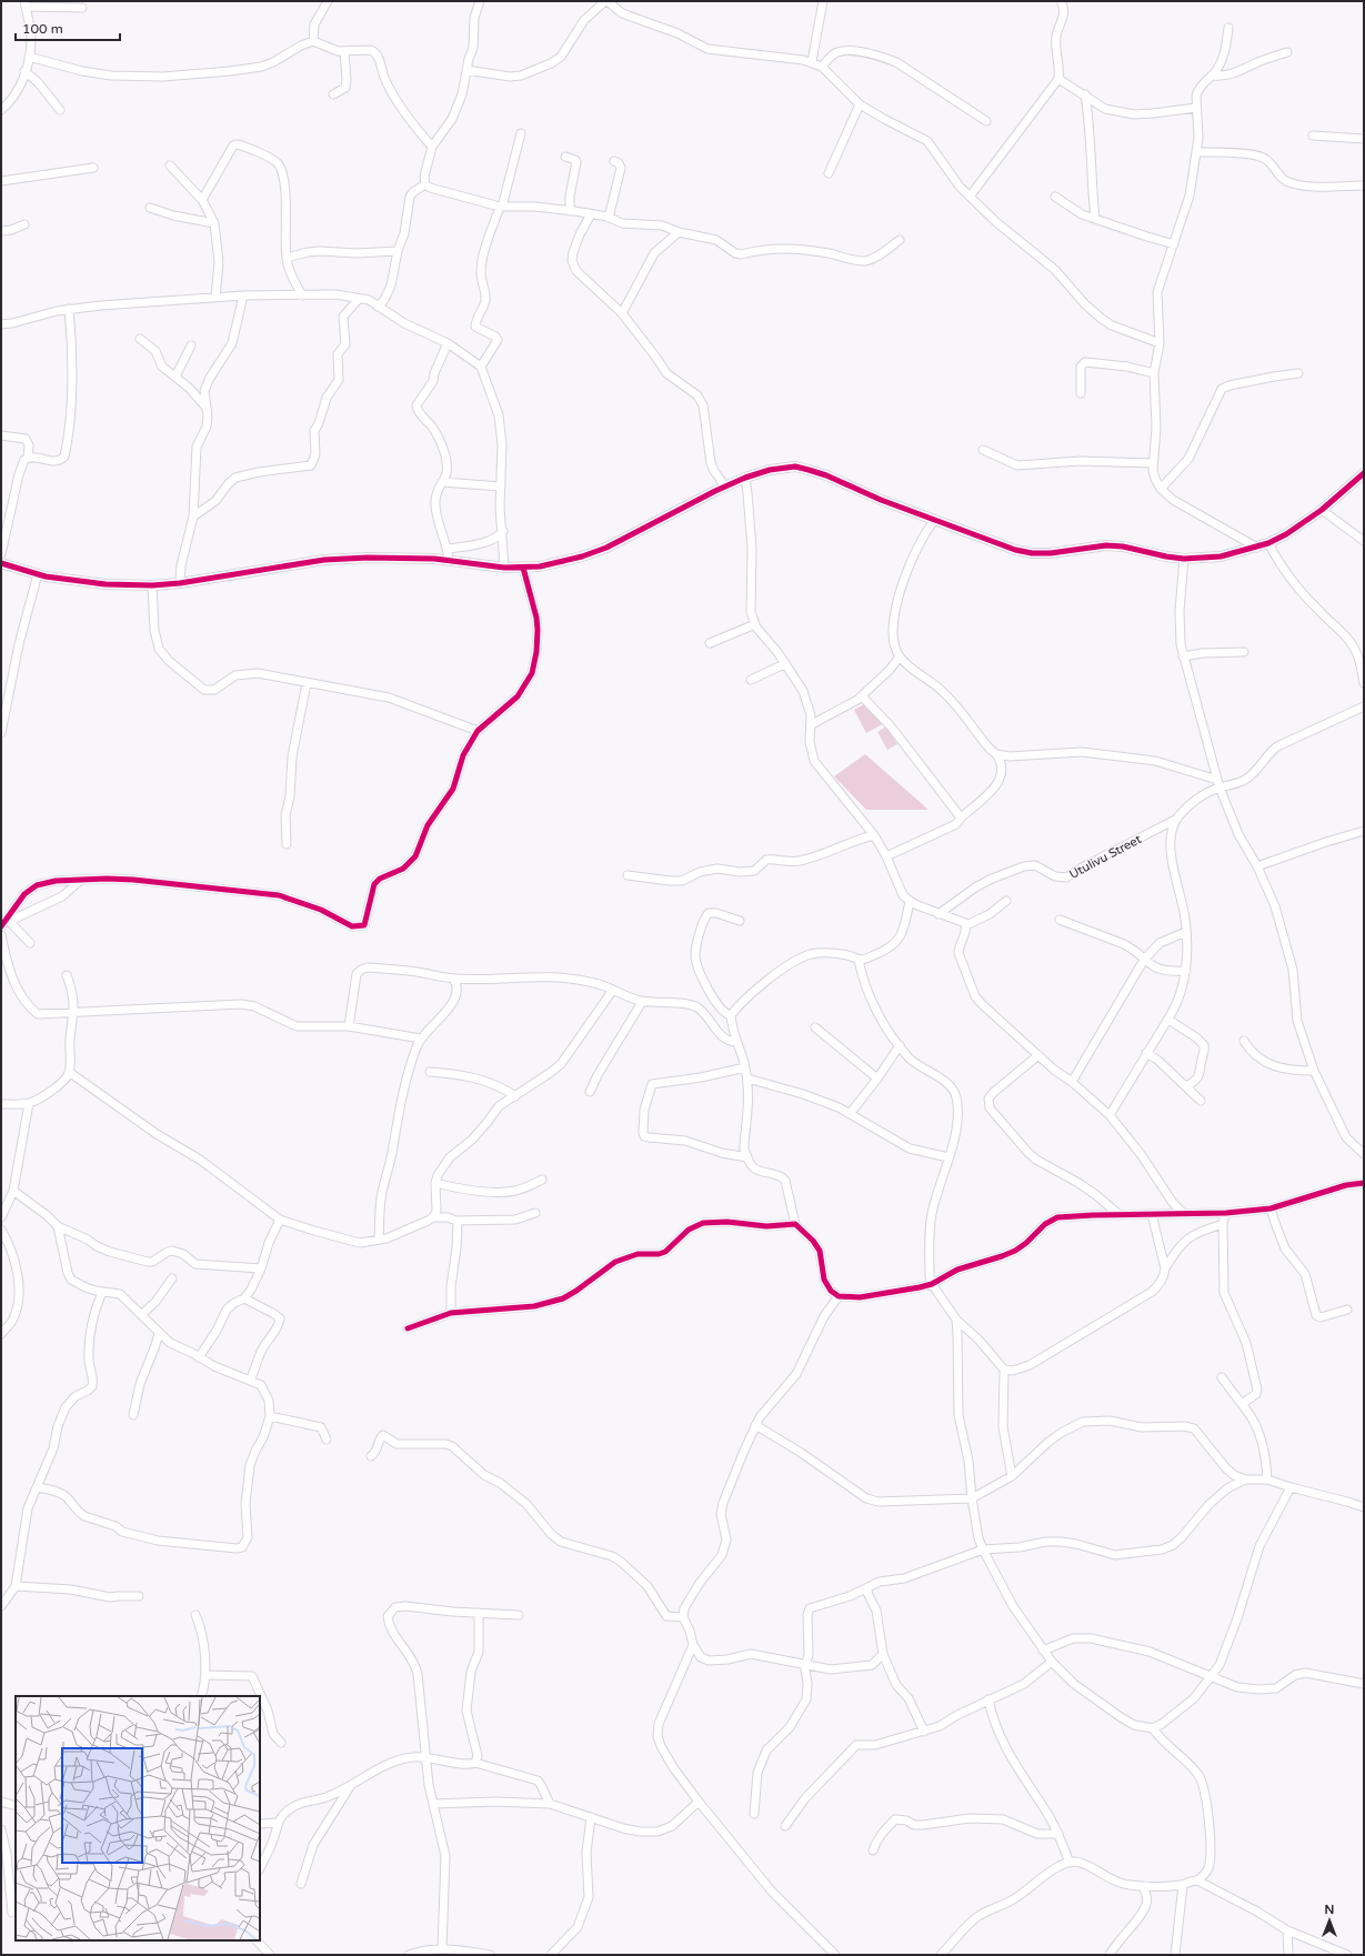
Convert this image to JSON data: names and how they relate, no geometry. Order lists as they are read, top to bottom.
{
  "streets": {
    "street": ["Utulivu Street"]
  },
  "scale_bar": "100 m",
  "north": "top"
}
